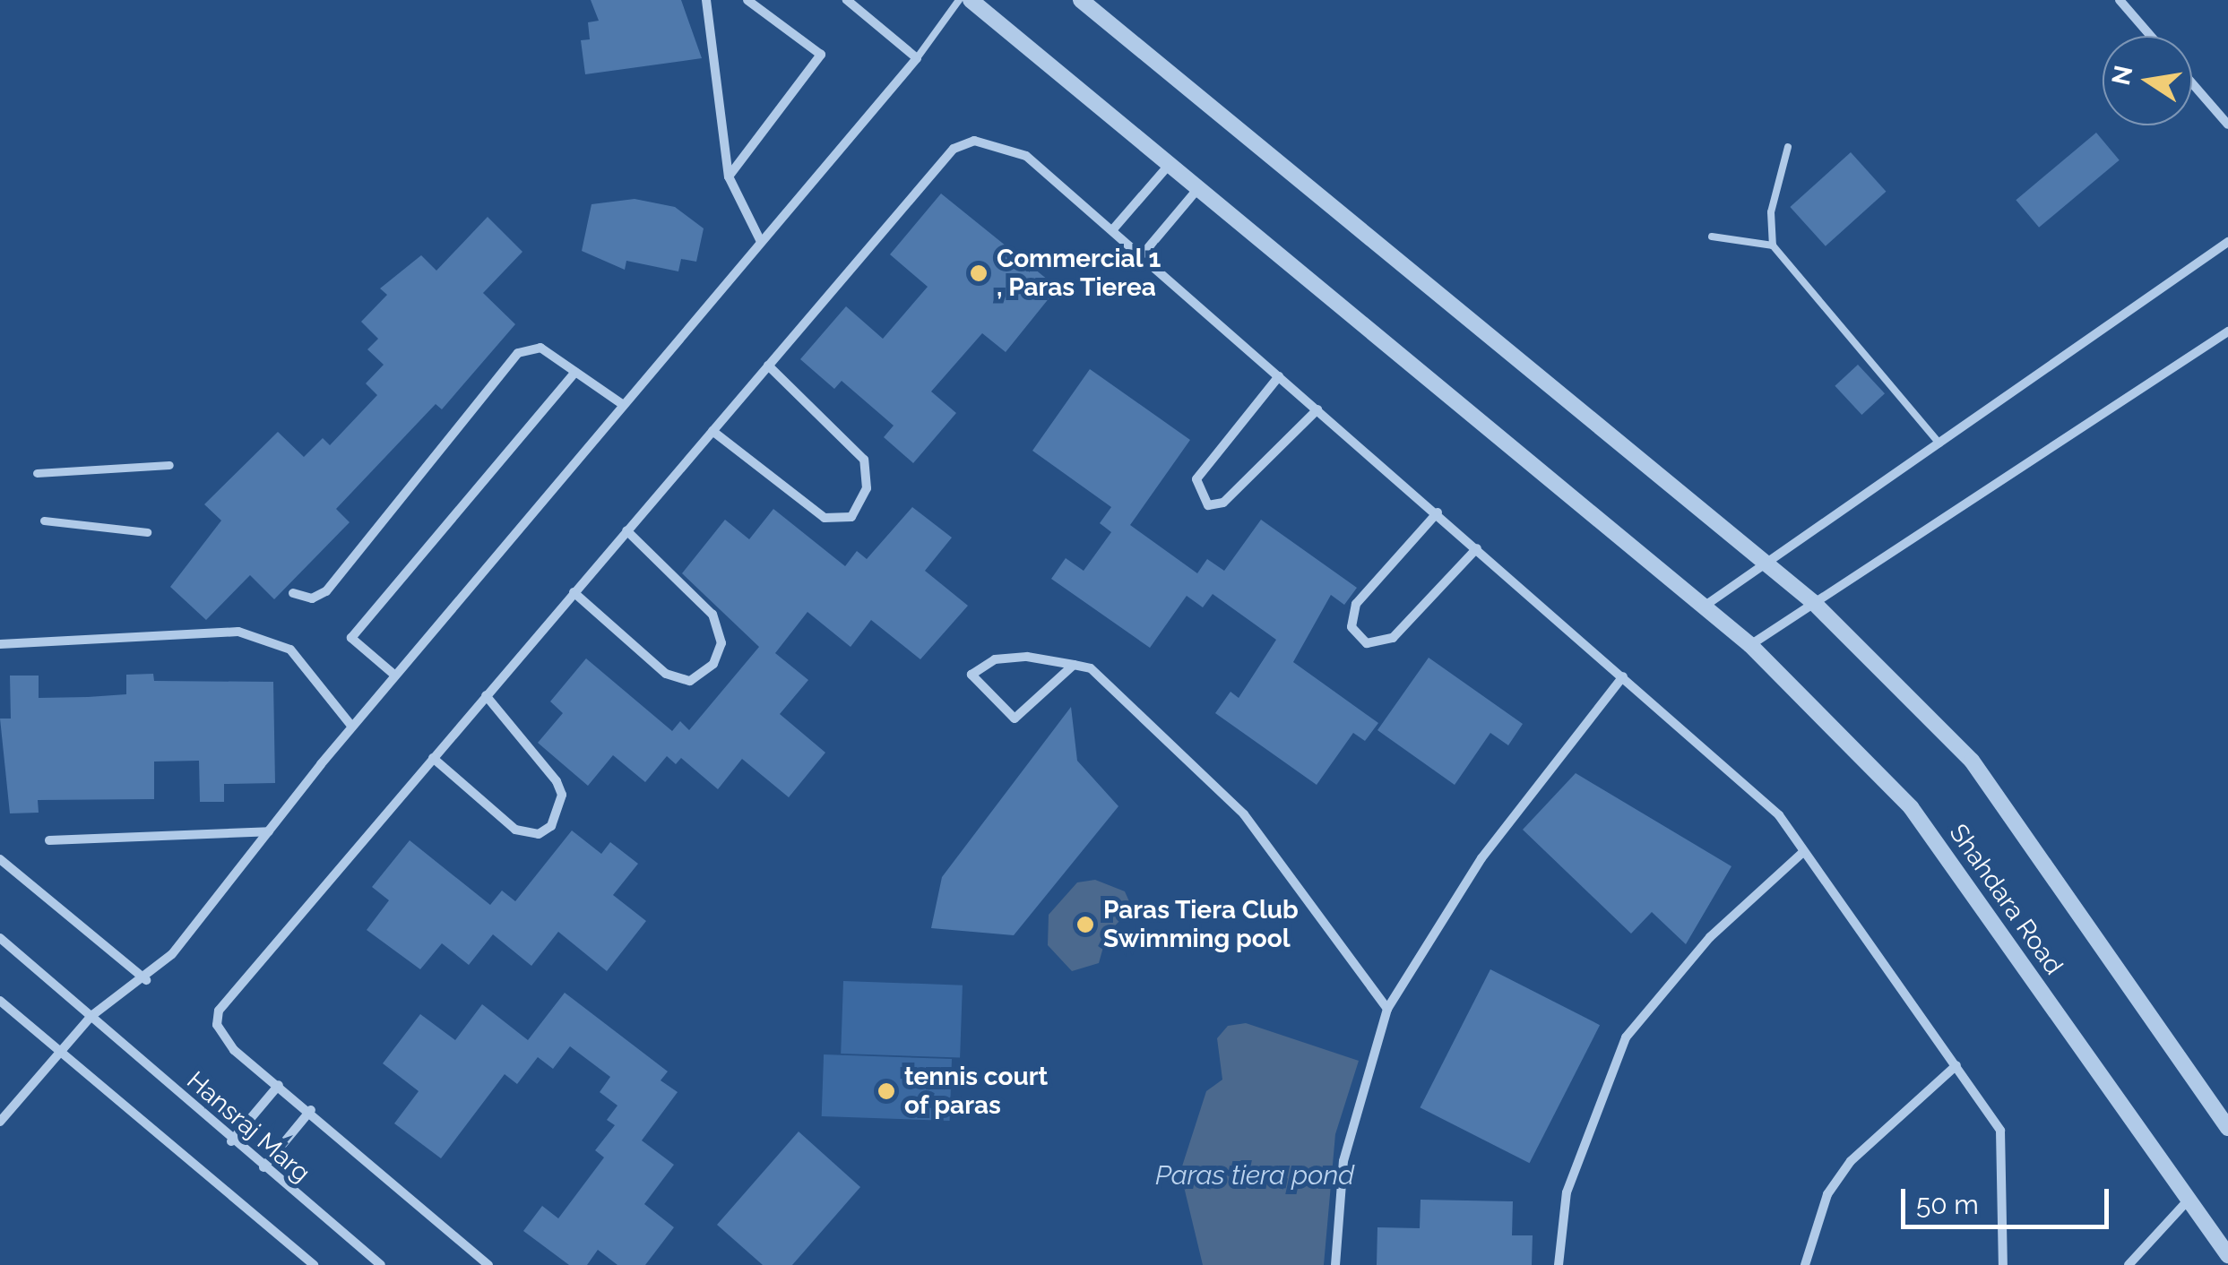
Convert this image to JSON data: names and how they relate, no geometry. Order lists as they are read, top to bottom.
{
  "streets": {
    "street": ["Shahdara Road", "Hansraj Marg"]
  },
  "water": ["Paras tiera pond"],
  "places": ["Commercial 1 , Paras Tierea", "Paras Tiera Club Swimming pool", "tennis court of paras"],
  "scale_bar": "50 m",
  "north": "left"
}
